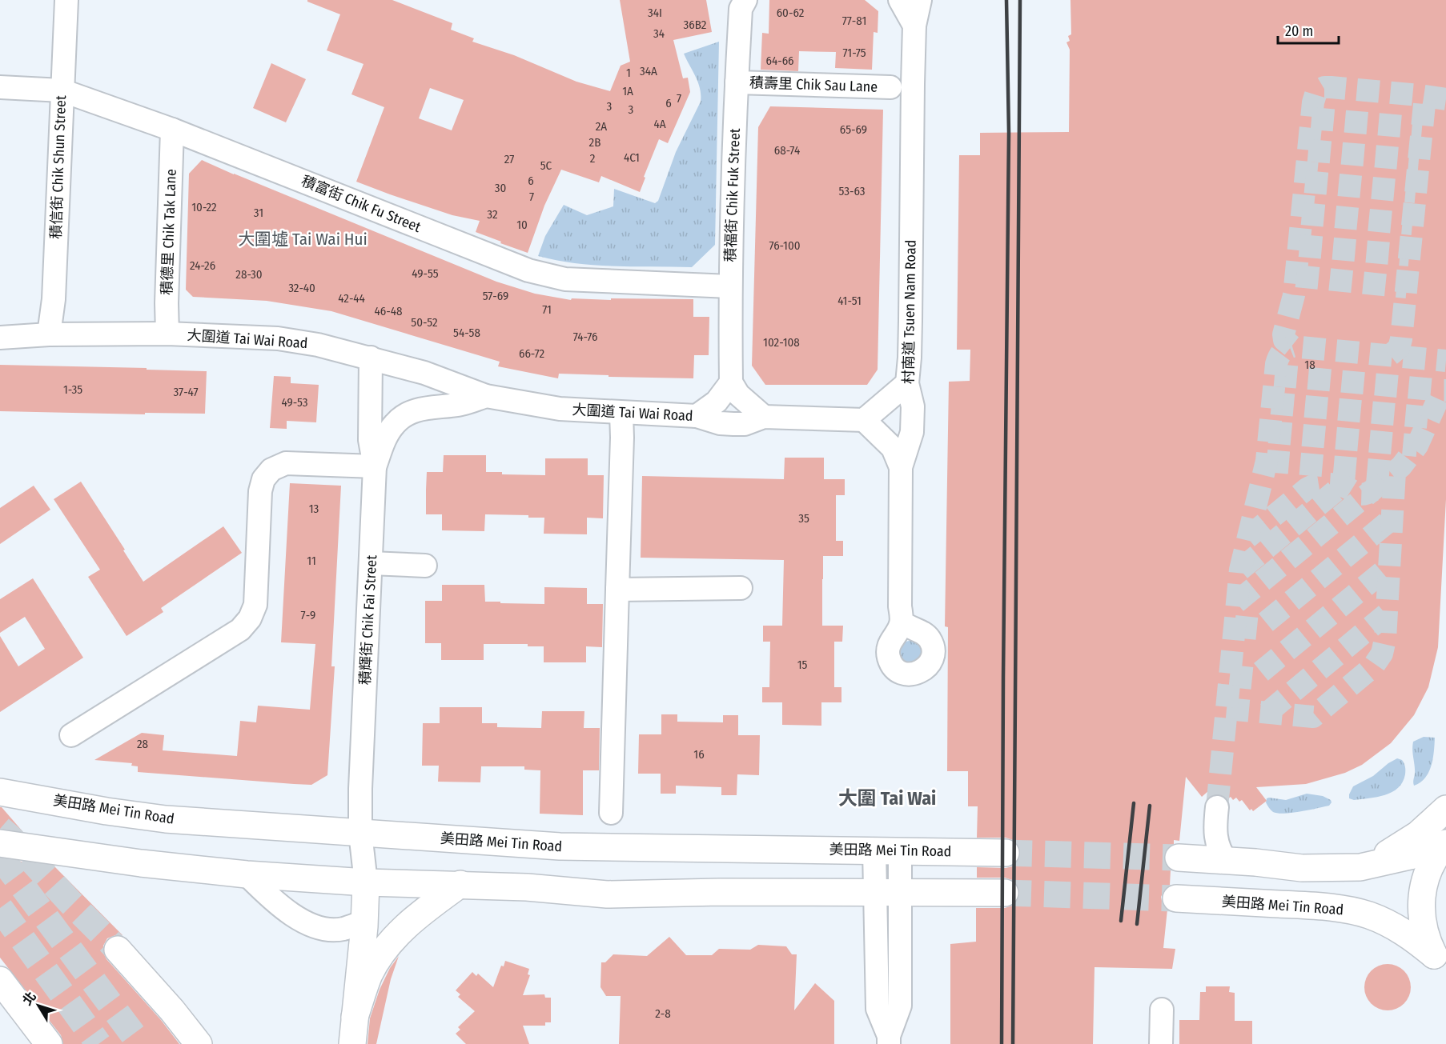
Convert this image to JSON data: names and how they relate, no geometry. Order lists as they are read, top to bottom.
{
  "streets": {
    "main road": ["美田路 Mei Tin Road"],
    "street": [
      "積壽里 Chik Sau Lane",
      "積信街 Chik Shun Street",
      "積福街 Chik Fuk Street",
      "積富街 Chik Fu Street",
      "積德里 Chik Tak Lane",
      "村南道 Tsuen Nam Road",
      "大圍道 Tai Wai Road",
      "積輝街 Chik Fai Street"
    ]
  },
  "crossings": [
    ["積壽里 Chik Sau Lane", "積福街 Chik Fuk Street"],
    ["積信街 Chik Shun Street", "積富街 Chik Fu Street"],
    ["積信街 Chik Shun Street", "大圍道 Tai Wai Road"],
    ["積福街 Chik Fuk Street", "積富街 Chik Fu Street"],
    ["積富街 Chik Fu Street", "積德里 Chik Tak Lane"],
    ["積德里 Chik Tak Lane", "大圍道 Tai Wai Road"],
    ["大圍道 Tai Wai Road", "積輝街 Chik Fai Street"],
    ["積輝街 Chik Fai Street", "美田路 Mei Tin Road"]
  ],
  "districts": ["大圍墟 Tai Wai Hui", "大圍 Tai Wai"],
  "house_numbers": [
    "34I",
    "60-62",
    "77-81",
    "36B2",
    "34",
    "71-75",
    "64-66",
    "34A",
    "1",
    "1A",
    "7",
    "6",
    "3",
    "3",
    "4A",
    "2A",
    "65-69",
    "2B",
    "68-74",
    "4C1",
    "2",
    "27",
    "5C",
    "6",
    "30",
    "53-63",
    "7",
    "10-22",
    "31",
    "32",
    "10",
    "76-100",
    "24-26",
    "49-55",
    "28-30",
    "32-40",
    "57-69",
    "42-44",
    "41-51",
    "71",
    "46-48",
    "50-52",
    "54-58",
    "74-76",
    "102-108",
    "66-72",
    "18",
    "1-35",
    "37-47",
    "49-53",
    "13",
    "35",
    "11",
    "7-9",
    "15",
    "28",
    "16",
    "2-8"
  ],
  "scale_bar": "20 m",
  "north": "top left"
}
